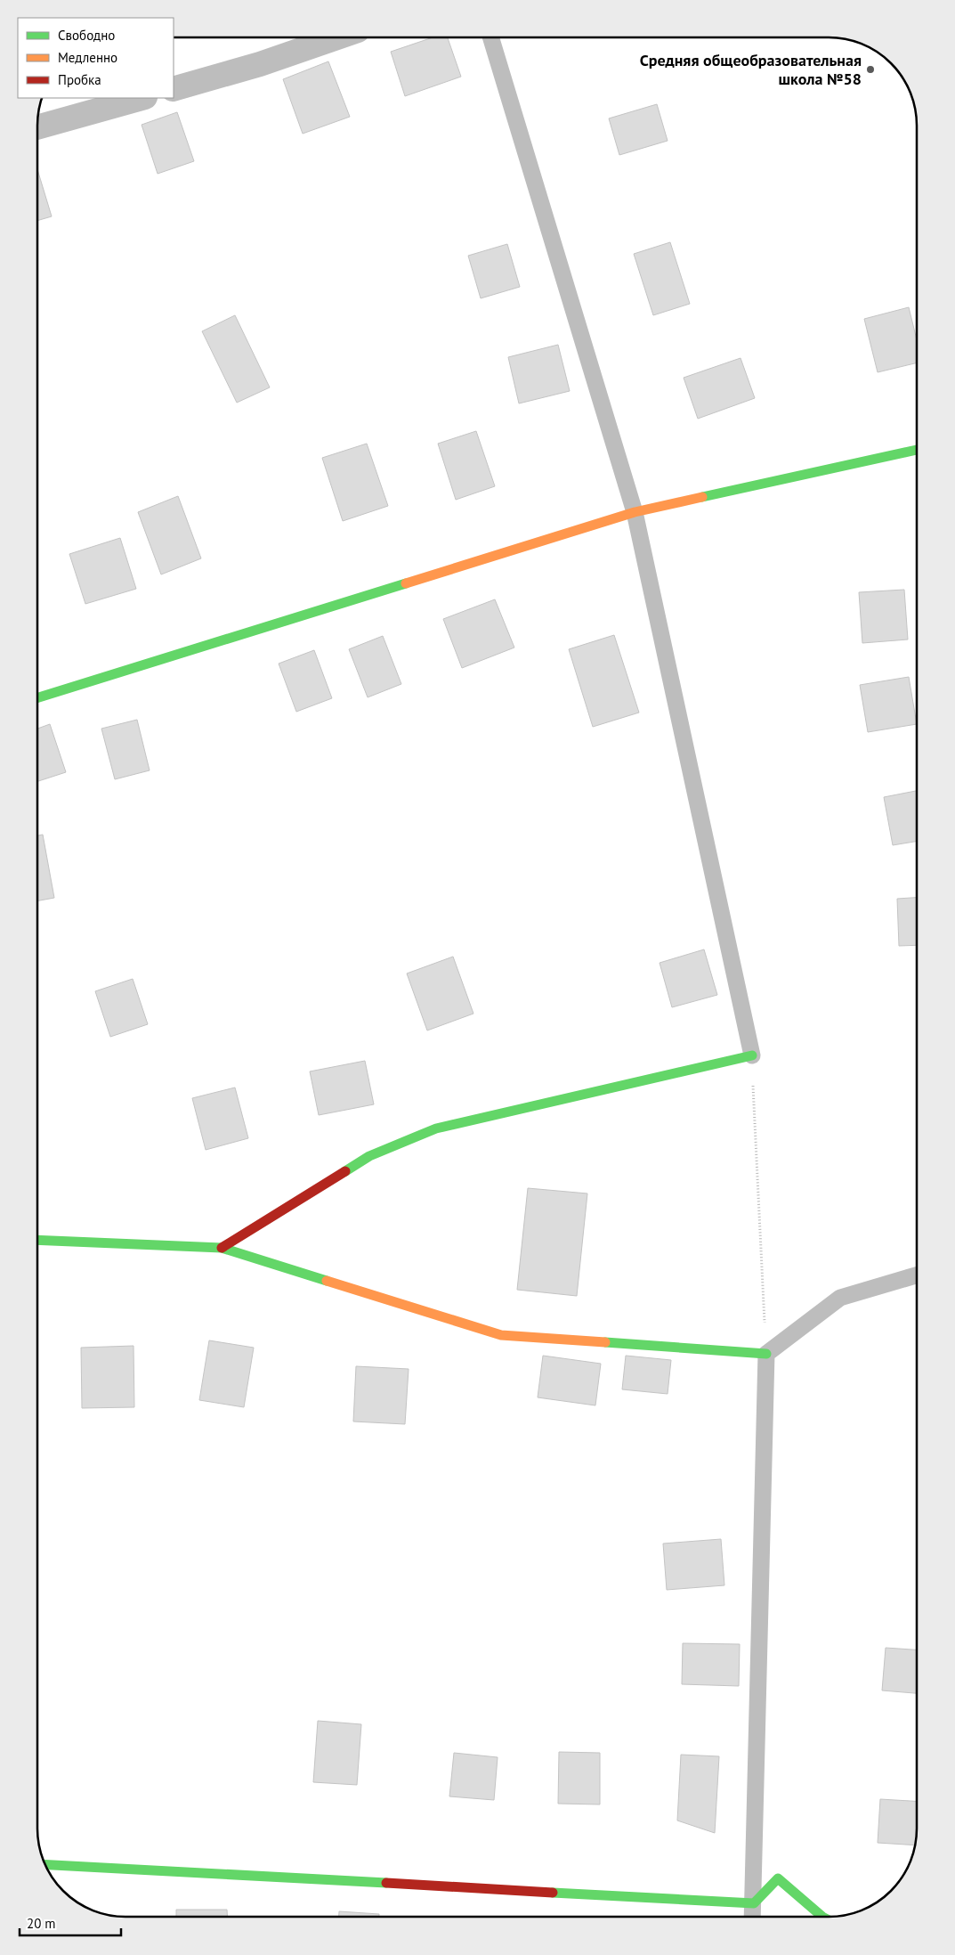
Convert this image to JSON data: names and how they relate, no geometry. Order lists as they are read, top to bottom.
{
  "places": ["Средняя общеобразовательная школа №58"],
  "legend": ["Свободно", "Медленно", "Пробка"],
  "scale_bar": "20 m"
}
